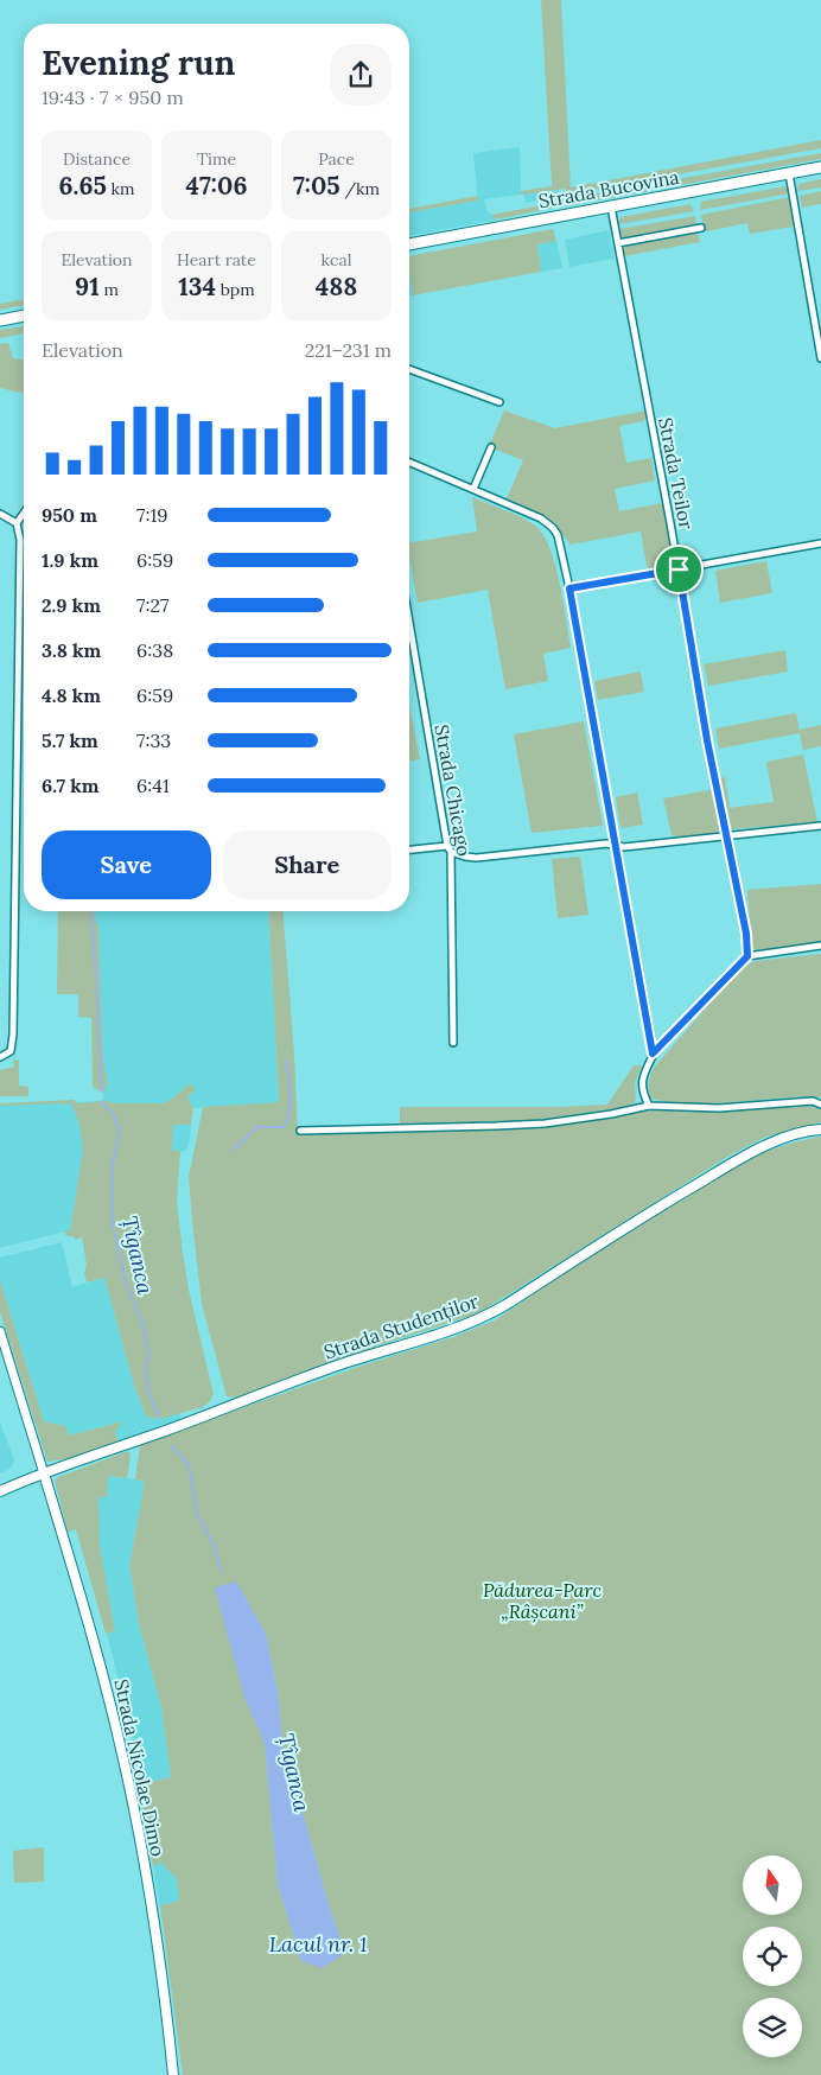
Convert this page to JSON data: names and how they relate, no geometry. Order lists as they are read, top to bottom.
{
  "streets": {
    "main road": ["Strada Bucovina", "Strada Studenților", "Strada Nicolae Dimo"],
    "street": ["Strada Teilor", "Strada Chicago"]
  },
  "crossings": [
    ["Strada Bucovina", "Strada Teilor"],
    ["Strada Studenților", "Strada Nicolae Dimo"]
  ],
  "water": ["Țîganca", "Lacul nr. 1"],
  "parks": ["Pădurea-Parc „Râșcani”"],
  "north": "top",
  "page": {
    "heading": ["Evening run", "19:43 · 7 × 950 m"],
    "stats": [
      ["Distance", "6.65 km"],
      ["Time", "47:06"],
      ["Pace", "7:05 /km"],
      ["Elevation", "91 m"],
      ["Heart rate", "134 bpm"],
      ["kcal", "488"]
    ],
    "chart": ["Elevation", "221–231 m"],
    "list": [
      {
        "name": "950 m",
        "note": "7:19"
      },
      {
        "name": "1.9 km",
        "note": "6:59"
      },
      {
        "name": "2.9 km",
        "note": "7:27"
      },
      {
        "name": "3.8 km",
        "note": "6:38"
      },
      {
        "name": "4.8 km",
        "note": "6:59"
      },
      {
        "name": "5.7 km",
        "note": "7:33"
      },
      {
        "name": "6.7 km",
        "note": "6:41"
      }
    ],
    "buttons": ["Save", "Share"]
  }
}
